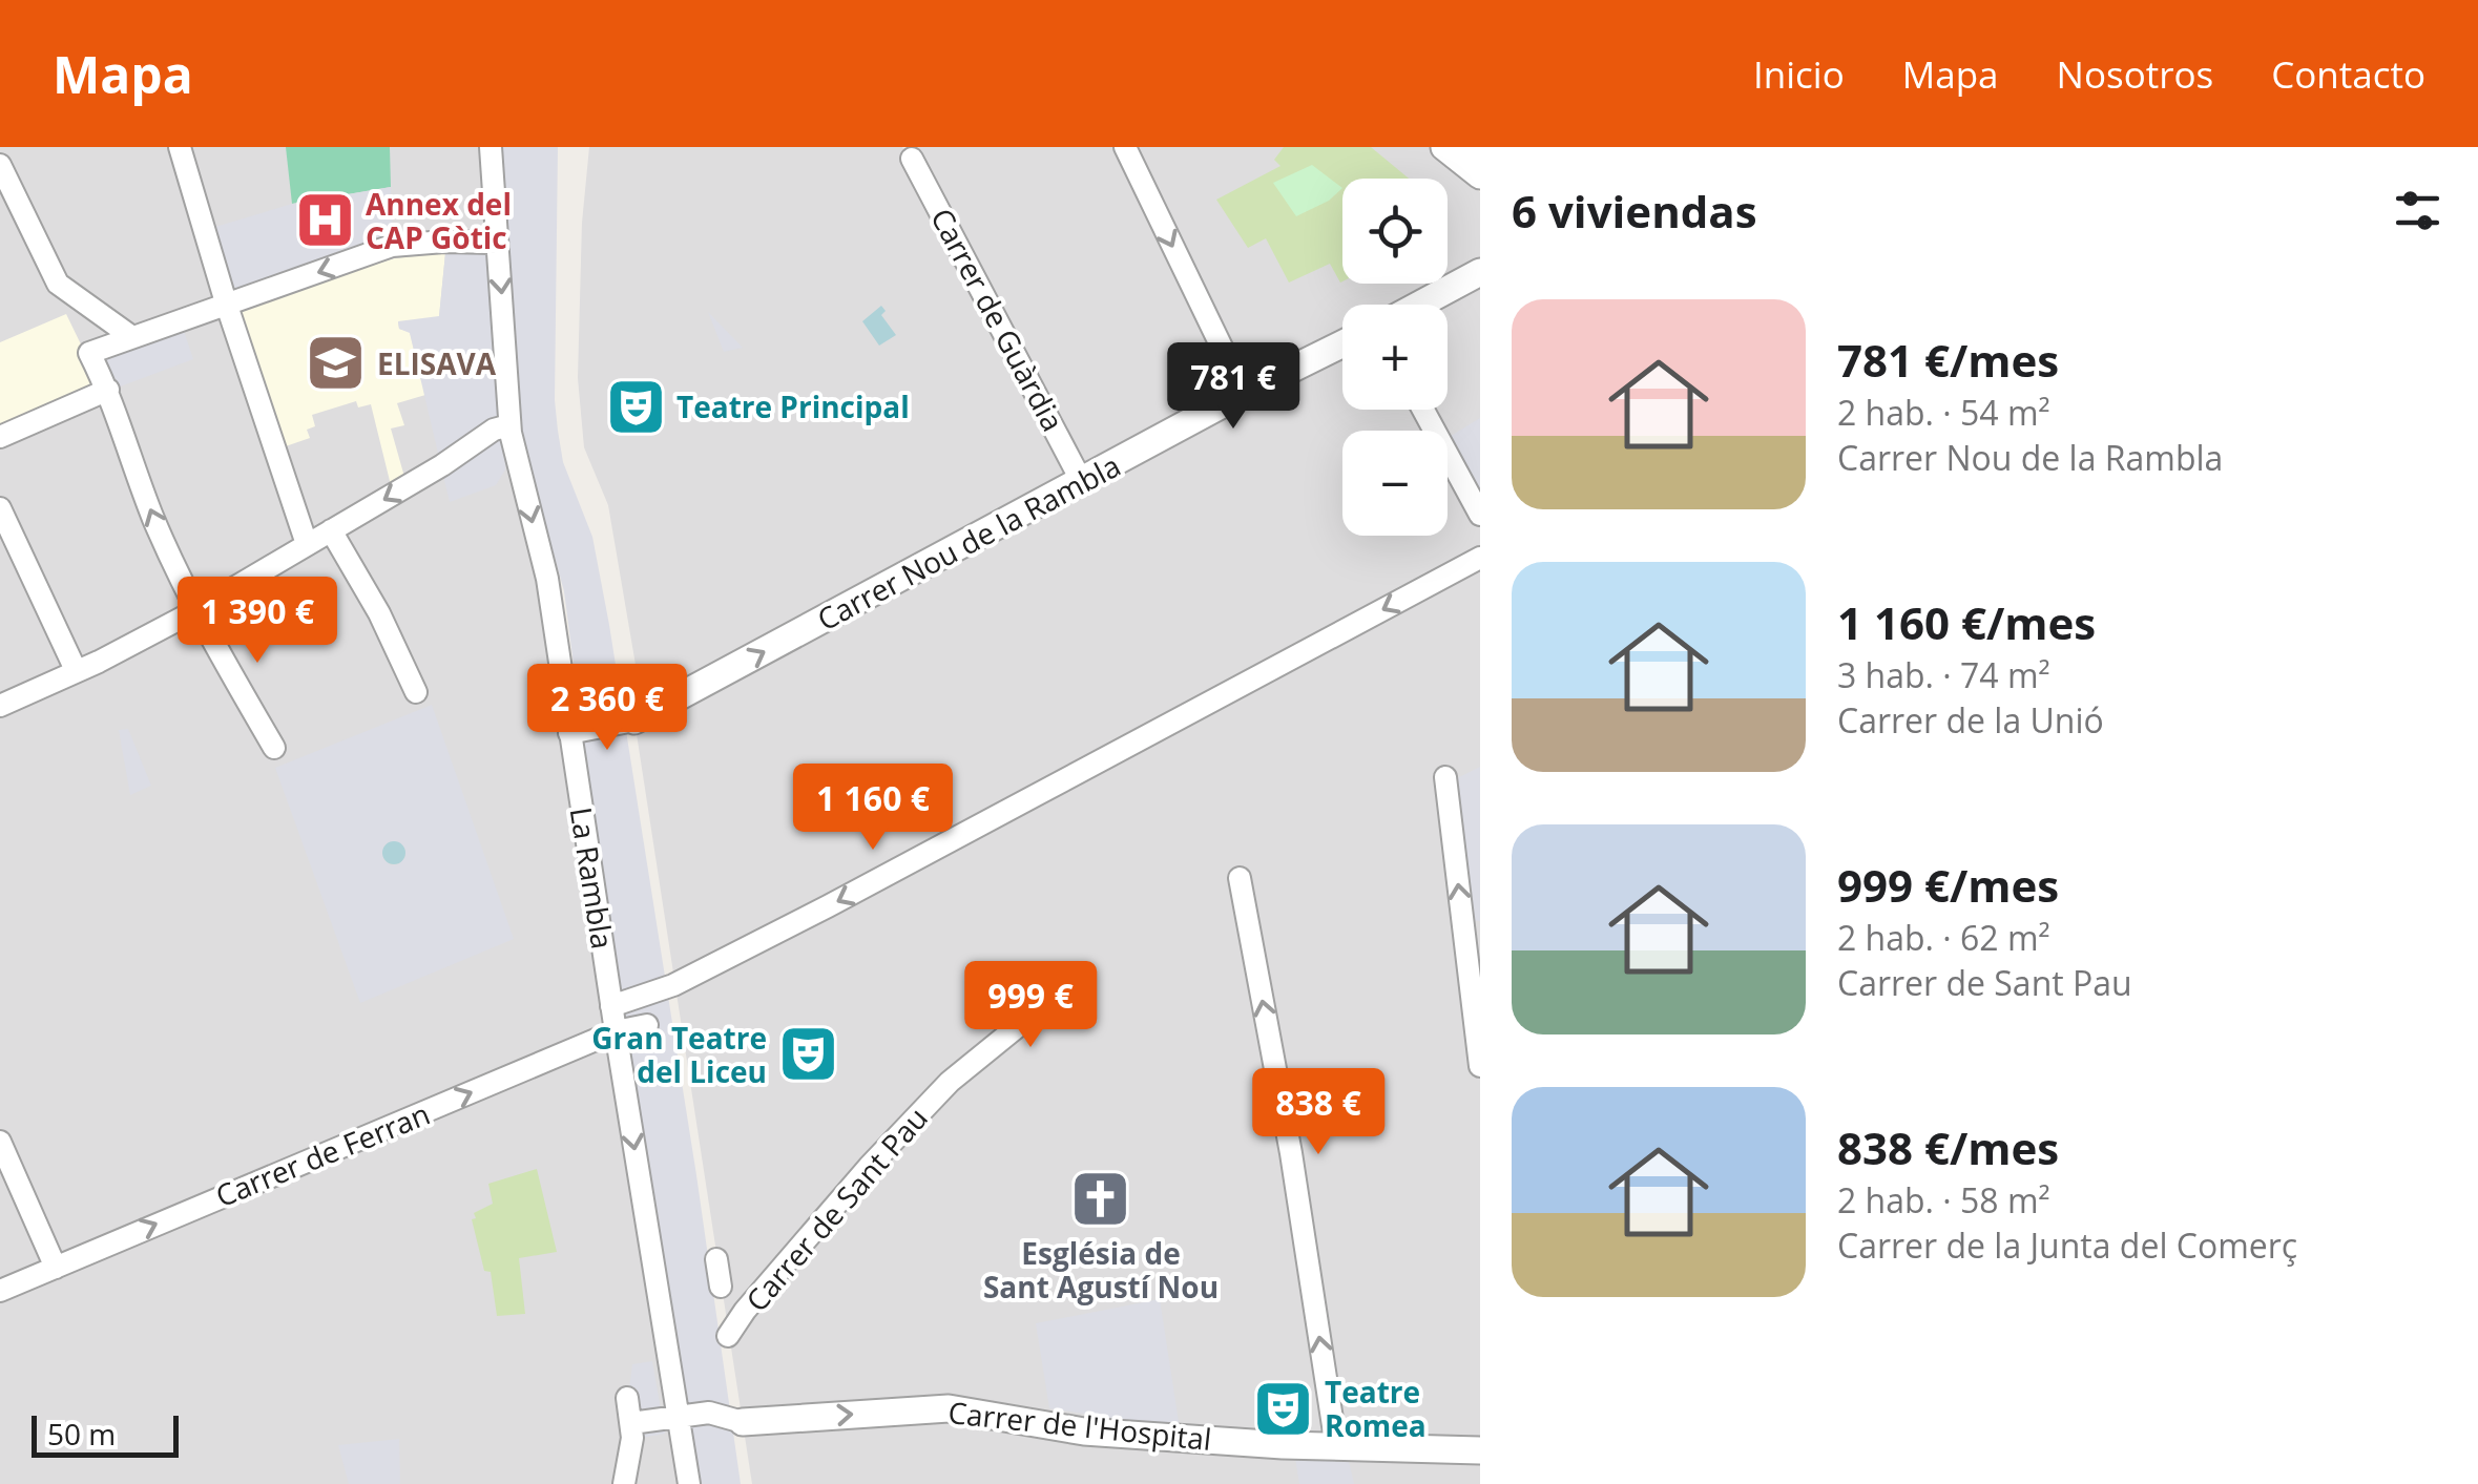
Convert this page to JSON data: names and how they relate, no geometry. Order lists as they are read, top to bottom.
{
  "streets": {
    "street": [
      "Carrer de Guàrdia",
      "Carrer Nou de la Rambla",
      "La Rambla",
      "Carrer de Ferran",
      "Carrer de Sant Pau",
      "Carrer de l'Hospital"
    ]
  },
  "crossings": [
    ["Carrer de Guàrdia", "Carrer Nou de la Rambla"],
    ["La Rambla", "Carrer de Ferran"]
  ],
  "one_way": [
    "Carrer Nou de la Rambla",
    "La Rambla",
    "Carrer de Ferran",
    "Carrer de l'Hospital"
  ],
  "places": {
    "hospital": ["Annex del CAP Gòtic"],
    "school or university": ["ELISAVA"],
    "theatre": ["Teatre Principal", "Gran Teatre del Liceu", "Teatre Romea"],
    "church": ["Església de Sant Agustí Nou"]
  },
  "scale_bar": "50 m",
  "page": {
    "header": "Mapa",
    "nav": [
      "Inicio",
      "Mapa",
      "Nosotros",
      "Contacto"
    ],
    "heading": "6 viviendas",
    "map_buttons": ["+", "−"],
    "list": [
      {
        "name": "781 €/mes",
        "note": "2 hab. · 54 m² · Carrer Nou de la Rambla"
      },
      {
        "name": "1 160 €/mes",
        "note": "3 hab. · 74 m² · Carrer de la Unió"
      },
      {
        "name": "999 €/mes",
        "note": "2 hab. · 62 m² · Carrer de Sant Pau"
      },
      {
        "name": "838 €/mes",
        "note": "2 hab. · 58 m² · Carrer de la Junta del Comerç"
      }
    ],
    "price": [
      "781 €",
      "1 390 €",
      "2 360 €",
      "1 160 €",
      "999 €",
      "838 €"
    ],
    "scale": "50 m"
  }
}
